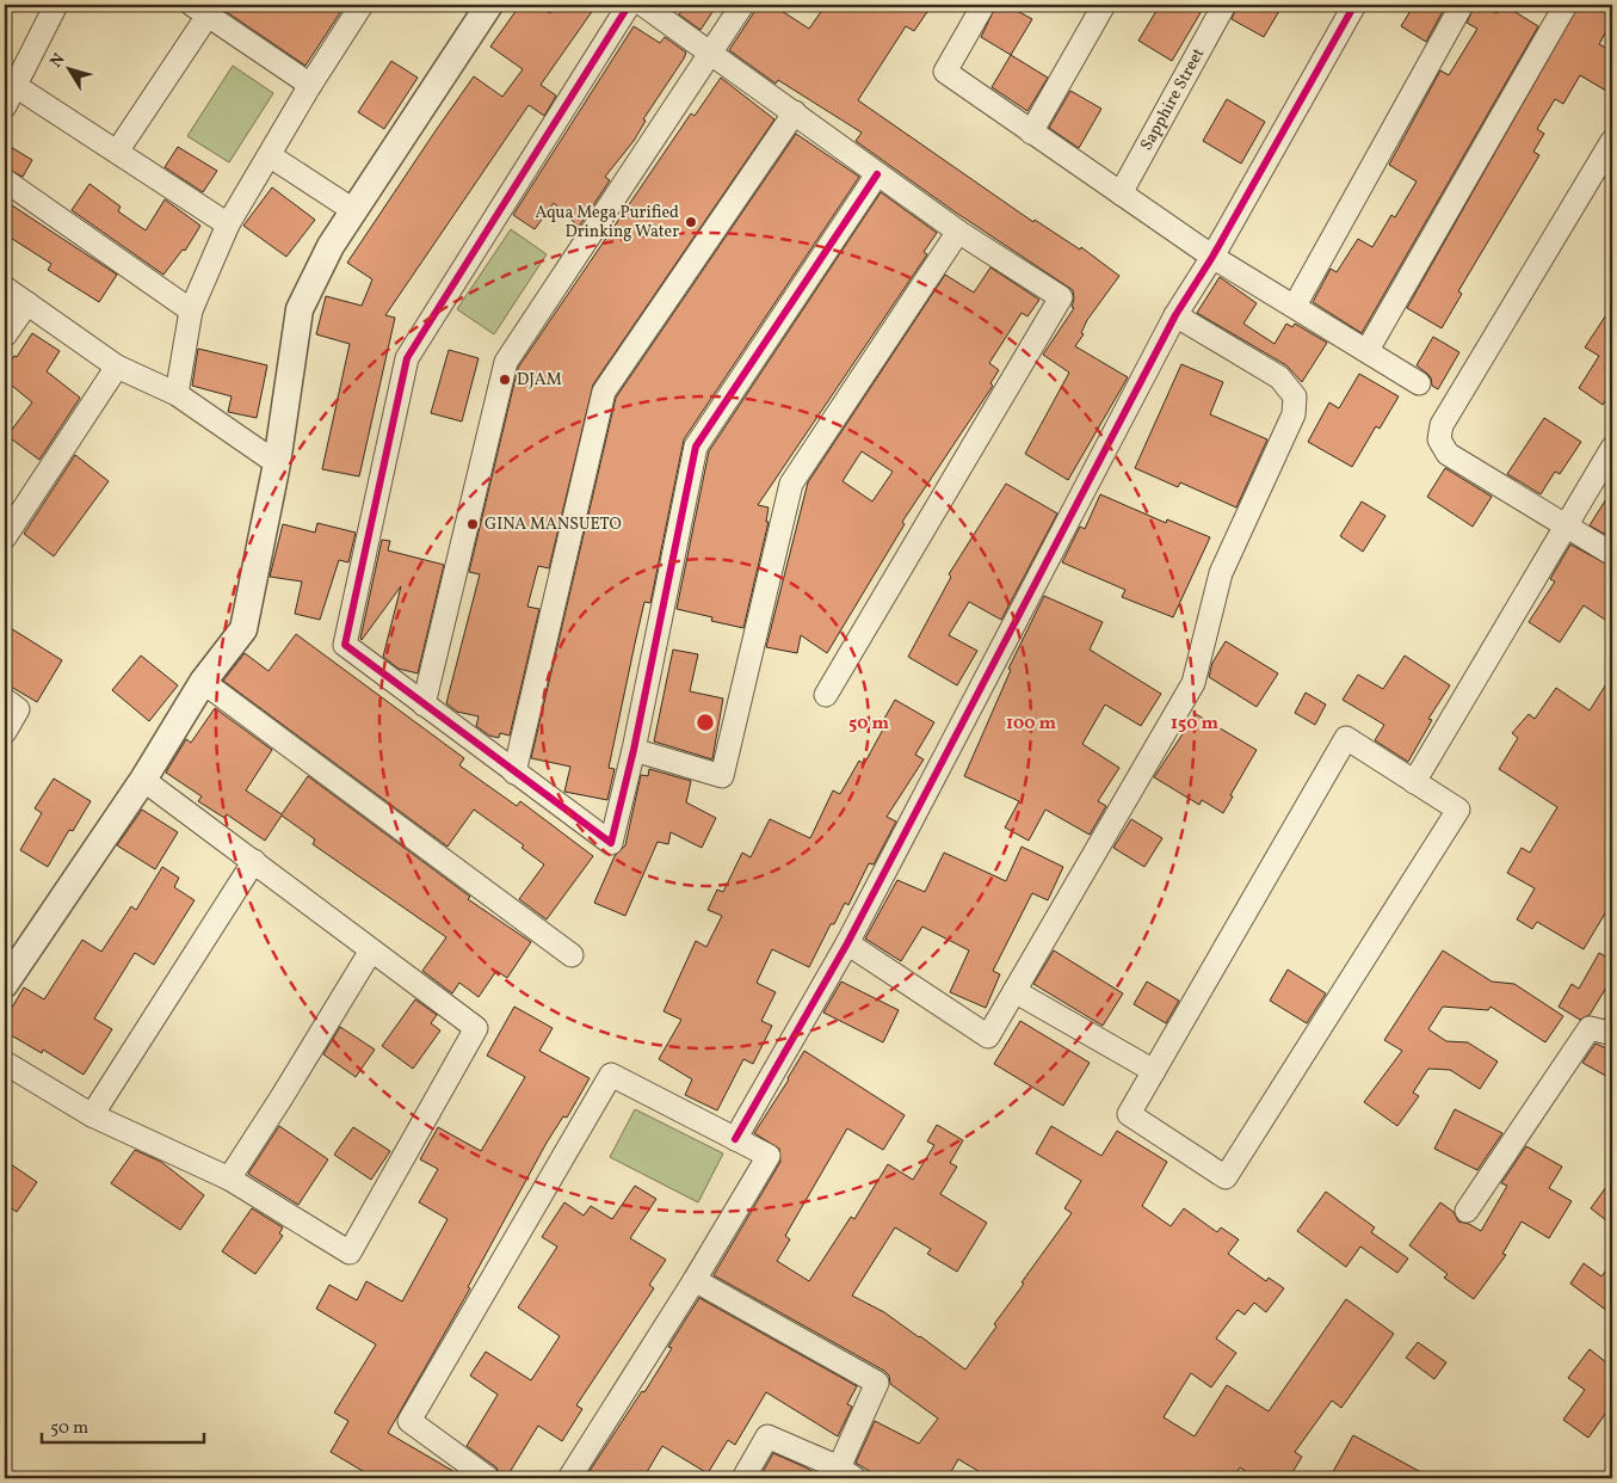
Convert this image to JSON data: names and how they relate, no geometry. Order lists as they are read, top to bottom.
{
  "streets": {
    "street": ["Sapphire Street"]
  },
  "places": ["Aqua Mega Purified Drinking Water", "DJAM", "GINA MANSUETO"],
  "scale_bar": "50 m",
  "north": "top left",
  "rings": ["50 m", "100 m", "150 m"]
}
